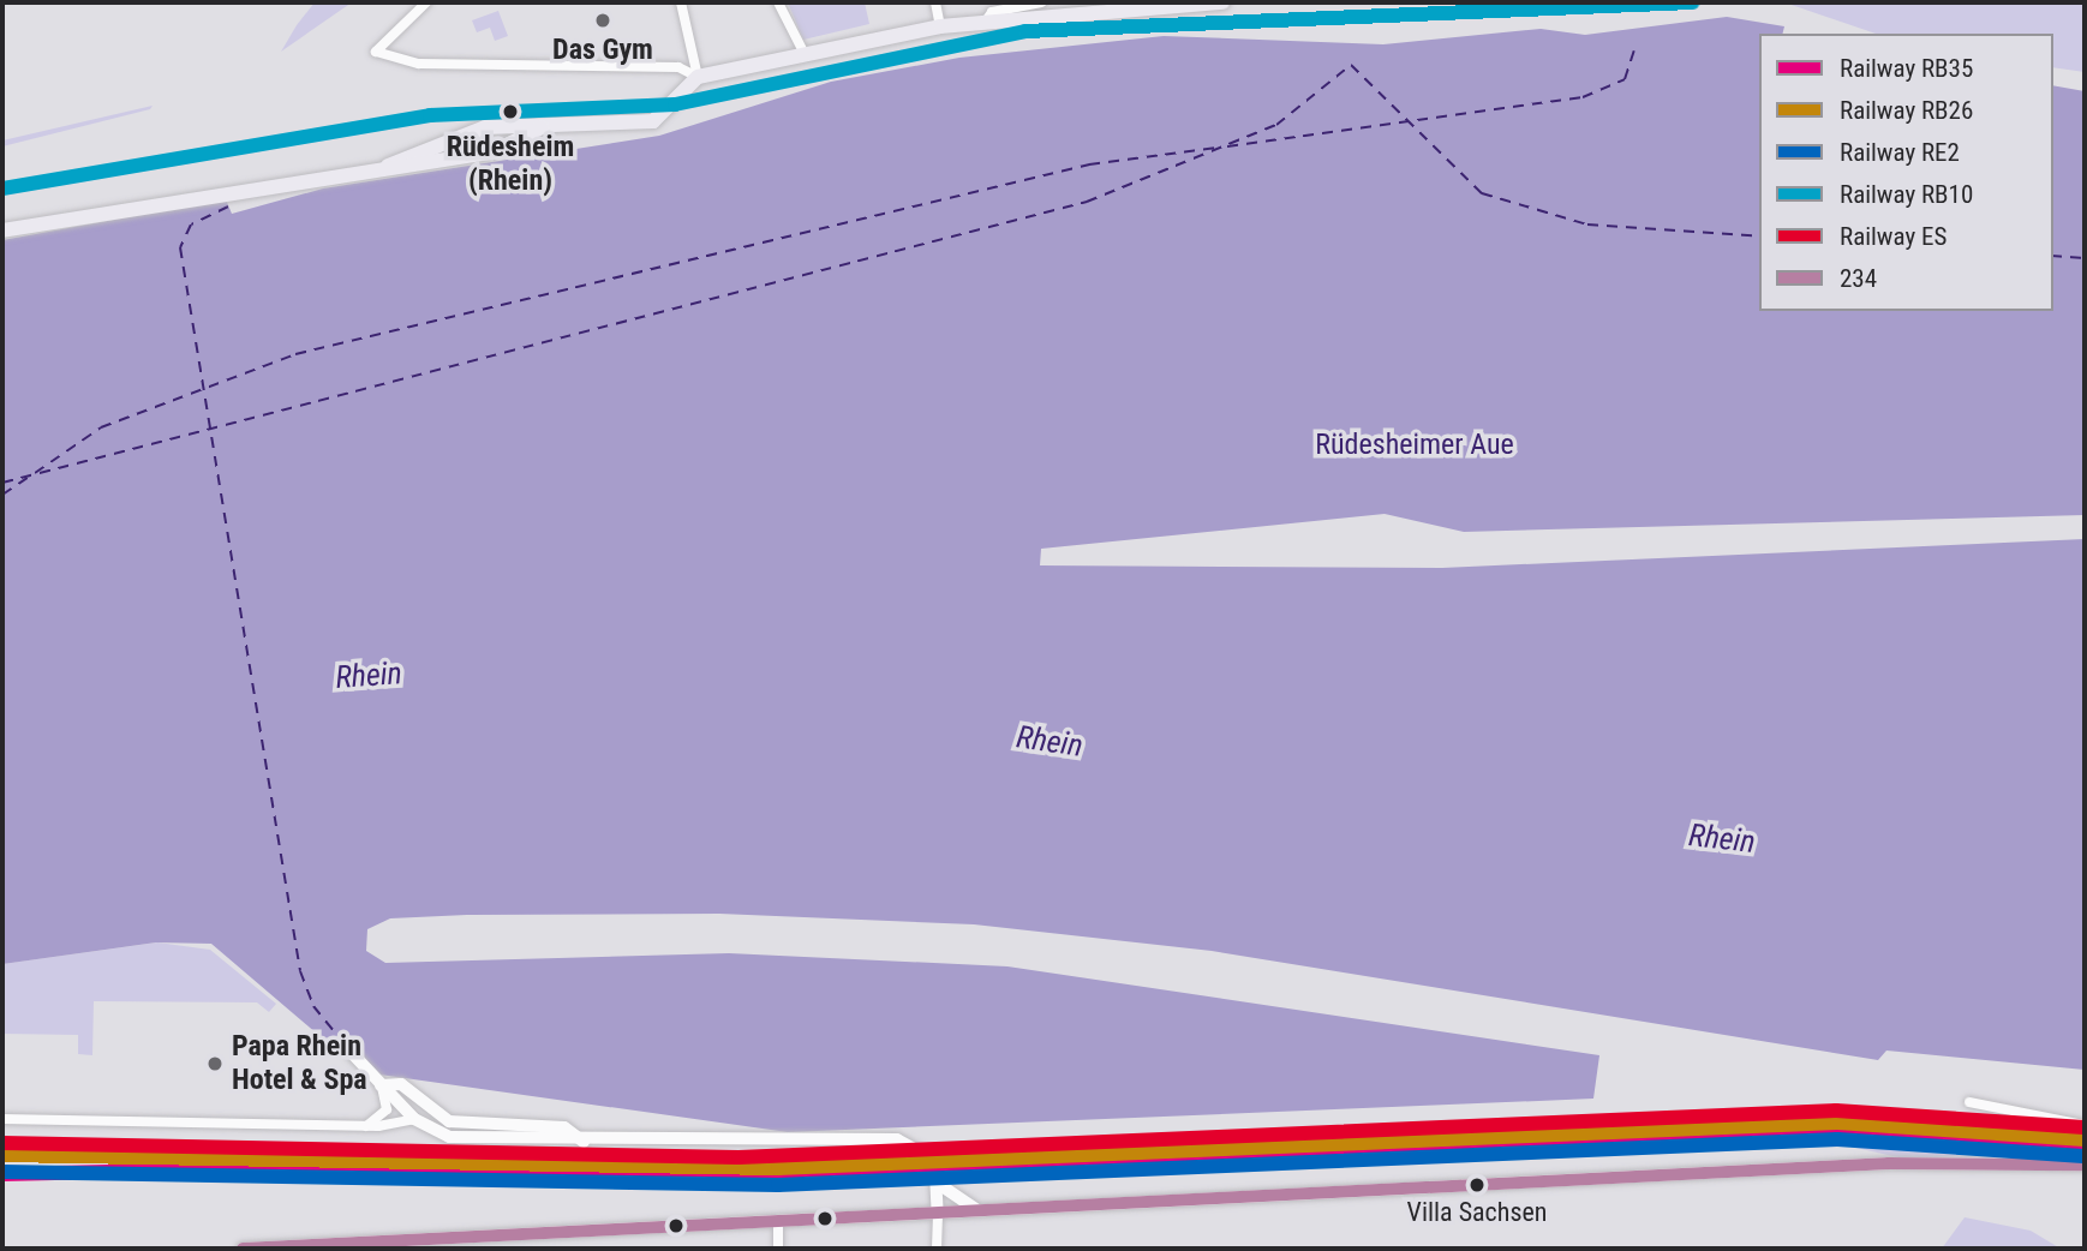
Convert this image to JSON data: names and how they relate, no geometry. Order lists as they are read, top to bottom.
{
  "water": ["Rhein"],
  "parks": ["Rüdesheimer Aue"],
  "places": [
    "Das Gym",
    "Rüdesheim (Rhein)",
    "Papa Rhein Hotel & Spa",
    "Villa Sachsen"
  ],
  "lines": [
    "rail line RB10",
    "rail line ES",
    "rail line RB26",
    "rail line RB35",
    "rail line RE2",
    "transit line 234"
  ],
  "legend": [
    "Railway RB35",
    "Railway RB26",
    "Railway RE2",
    "Railway RB10",
    "Railway ES",
    "234"
  ]
}
